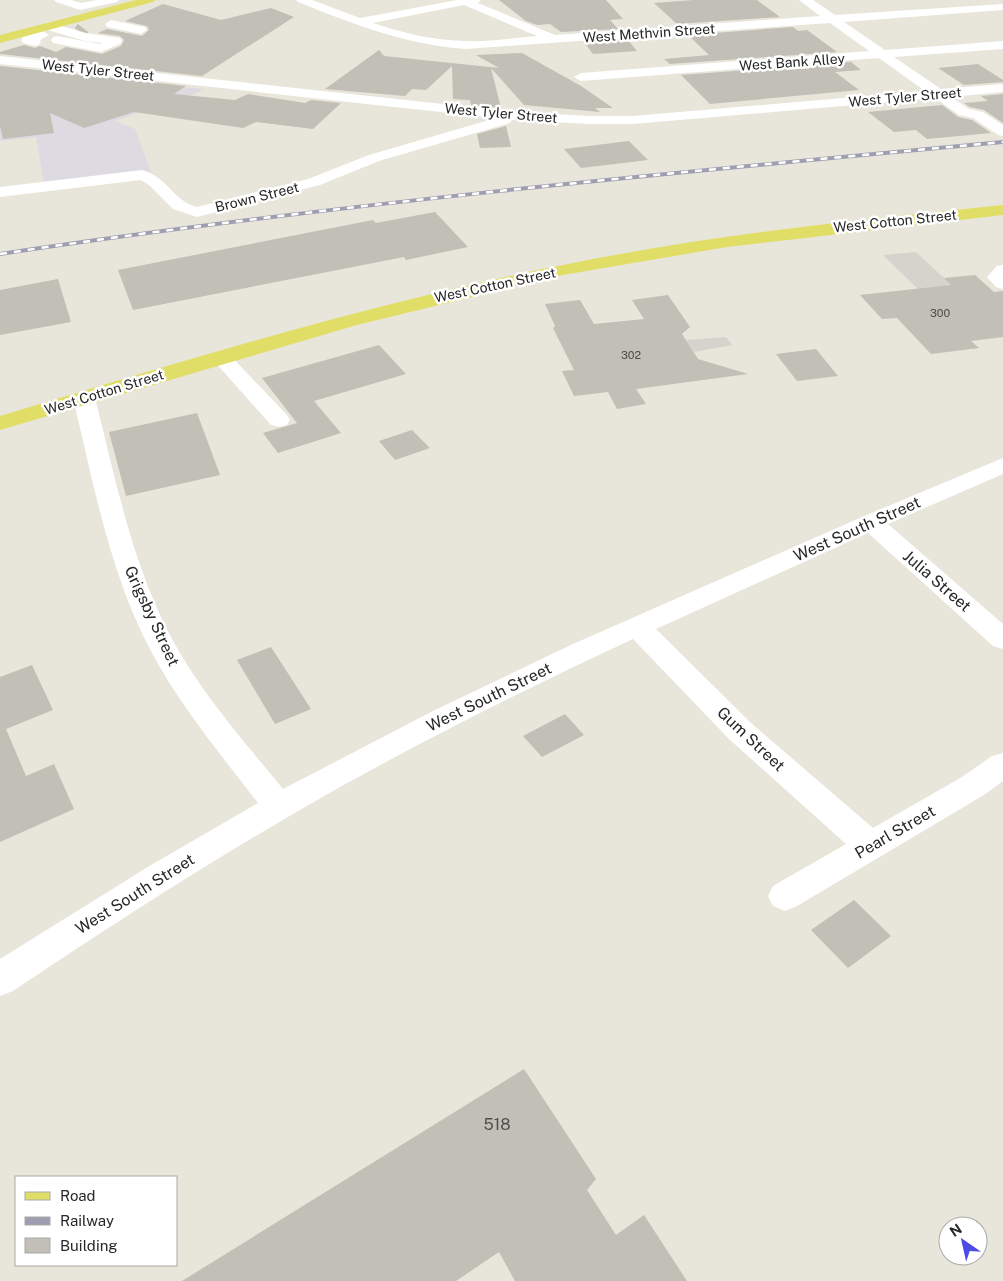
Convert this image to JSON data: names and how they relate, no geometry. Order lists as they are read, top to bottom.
{
  "streets": {
    "main road": ["West Cotton Street"],
    "street": [
      "West Methvin Street",
      "West Bank Alley",
      "West Tyler Street",
      "Brown Street",
      "West South Street",
      "Julia Street",
      "Grigsby Street",
      "Gum Street",
      "Pearl Street"
    ]
  },
  "crossings": [
    ["West Tyler Street", "Brown Street"],
    ["West Cotton Street", "Grigsby Street"],
    ["West South Street", "Julia Street"],
    ["West South Street", "Grigsby Street"],
    ["West South Street", "Gum Street"],
    ["Gum Street", "Pearl Street"]
  ],
  "house_numbers": ["300", "302", "518"],
  "legend": ["Road", "Railway", "Building"],
  "north": "top left"
}
